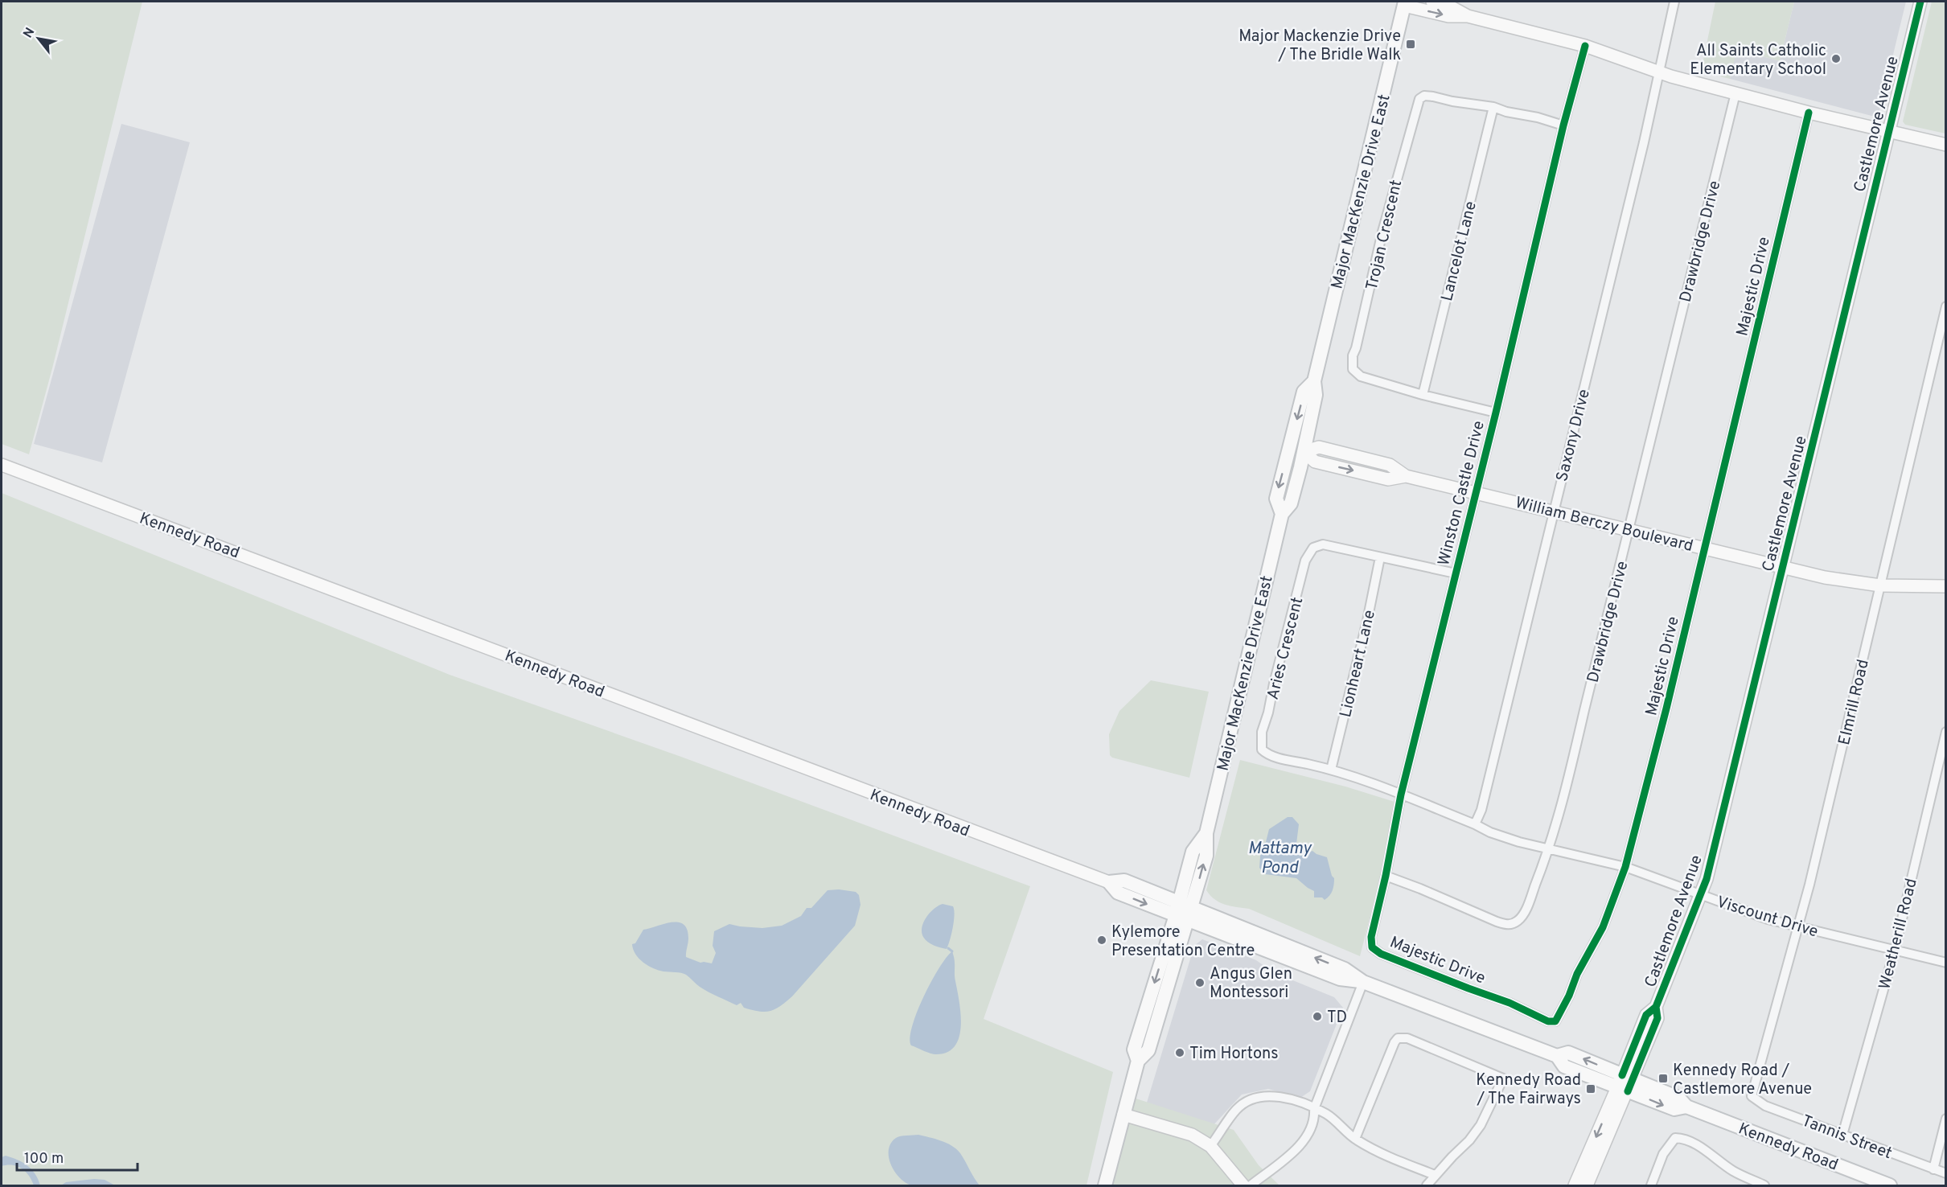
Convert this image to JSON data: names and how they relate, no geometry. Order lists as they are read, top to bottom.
{
  "streets": {
    "main road": ["Major MacKenzie Drive East", "Kennedy Road"],
    "street": [
      "Castlemore Avenue",
      "Trojan Crescent",
      "Drawbridge Drive",
      "Lancelot Lane",
      "Majestic Drive",
      "Saxony Drive",
      "Winston Castle Drive",
      "William Berczy Boulevard",
      "Aries Crescent",
      "Lionheart Lane",
      "Elmrill Road",
      "Viscount Drive",
      "Weatherill Road",
      "Tannis Street"
    ]
  },
  "crossings": [
    ["Castlemore Avenue", "William Berczy Boulevard"],
    ["Castlemore Avenue", "Kennedy Road"],
    ["Castlemore Avenue", "Viscount Drive"],
    ["Major MacKenzie Drive East", "William Berczy Boulevard"],
    ["Major MacKenzie Drive East", "Kennedy Road"],
    ["Trojan Crescent", "Lancelot Lane"],
    ["Trojan Crescent", "Winston Castle Drive"],
    ["Drawbridge Drive", "Winston Castle Drive"],
    ["Drawbridge Drive", "William Berczy Boulevard"],
    ["Drawbridge Drive", "Viscount Drive"],
    ["Majestic Drive", "Winston Castle Drive"],
    ["Majestic Drive", "William Berczy Boulevard"],
    ["Majestic Drive", "Viscount Drive"],
    ["Saxony Drive", "William Berczy Boulevard"],
    ["Saxony Drive", "Viscount Drive"],
    ["Winston Castle Drive", "William Berczy Boulevard"],
    ["Winston Castle Drive", "Aries Crescent"],
    ["Winston Castle Drive", "Viscount Drive"],
    ["William Berczy Boulevard", "Elmrill Road"],
    ["Aries Crescent", "Lionheart Lane"],
    ["Aries Crescent", "Viscount Drive"],
    ["Elmrill Road", "Viscount Drive"],
    ["Elmrill Road", "Tannis Street"],
    ["Viscount Drive", "Weatherill Road"],
    ["Weatherill Road", "Tannis Street"]
  ],
  "water": ["Mattamy Pond"],
  "places": {
    "transit": ["Major Mackenzie Drive / The Bridle Walk", "Kennedy Road / Castlemore Avenue", "Kennedy Road / The Fairways"],
    "other": [
      "All Saints Catholic Elementary School",
      "Kylemore Presentation Centre",
      "Angus Glen Montessori",
      "TD",
      "Tim Hortons"
    ]
  },
  "scale_bar": "100 m",
  "north": "top left"
}
